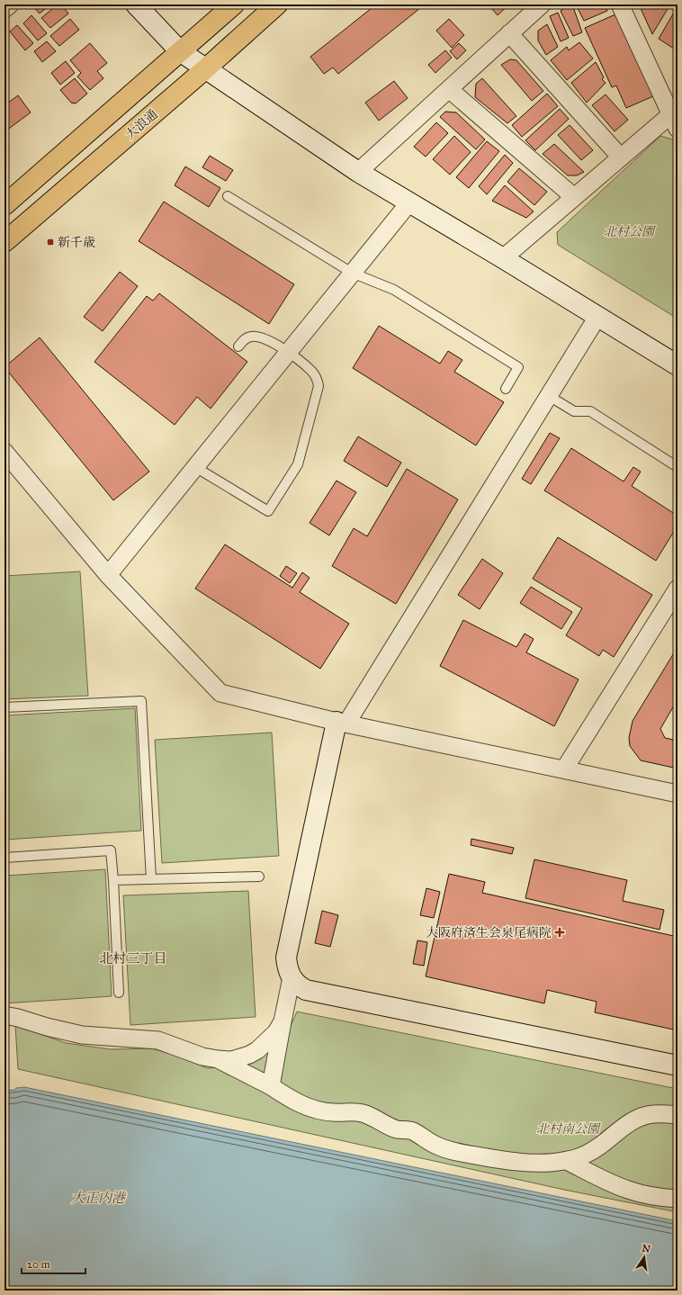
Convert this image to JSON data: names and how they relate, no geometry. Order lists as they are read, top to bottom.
{
  "streets": {
    "main road": ["大浪通"]
  },
  "districts": ["北村三丁目"],
  "water": ["大正内港"],
  "parks": ["北村公園", "北村南公園"],
  "places": {
    "transit": ["新千歳"],
    "health": ["大阪府済生会泉尾病院"]
  },
  "scale_bar": "20 m",
  "north": "top"
}
